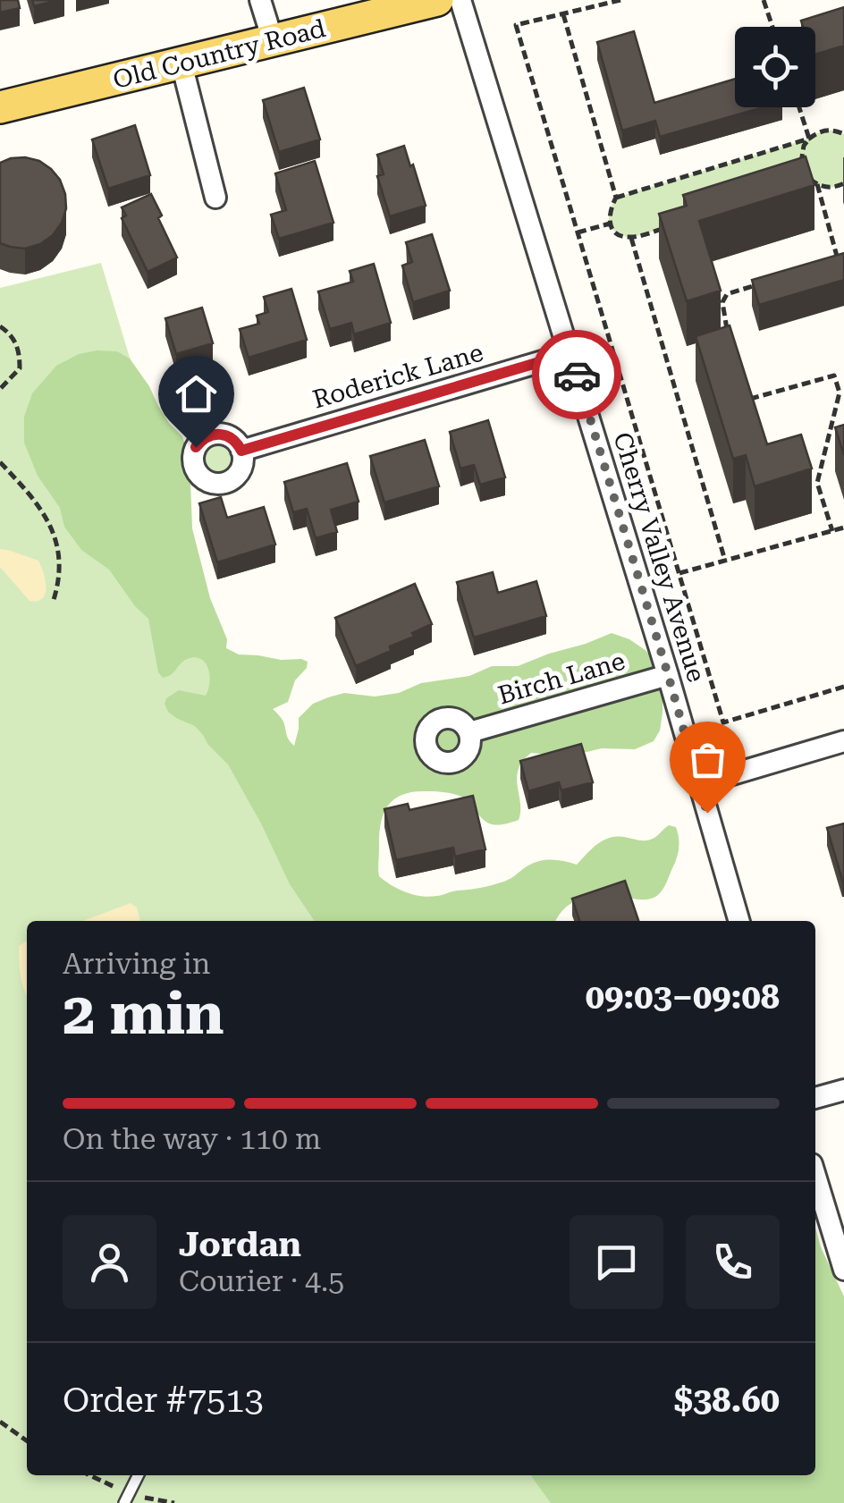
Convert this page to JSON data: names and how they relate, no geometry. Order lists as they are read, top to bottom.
{
  "streets": {
    "main road": ["Old Country Road"],
    "street": ["Roderick Lane", "Cherry Valley Avenue", "Birch Lane"]
  },
  "crossings": [
    ["Roderick Lane", "Cherry Valley Avenue"],
    ["Cherry Valley Avenue", "Birch Lane"]
  ],
  "page": {
    "heading": ["2 min", "Arriving in", "09:03–09:08"],
    "panel": [
      "Jordan",
      "Courier · 4.5",
      "Order #7513",
      "$38.60"
    ],
    "bar": "On the way · 110 m"
  }
}
